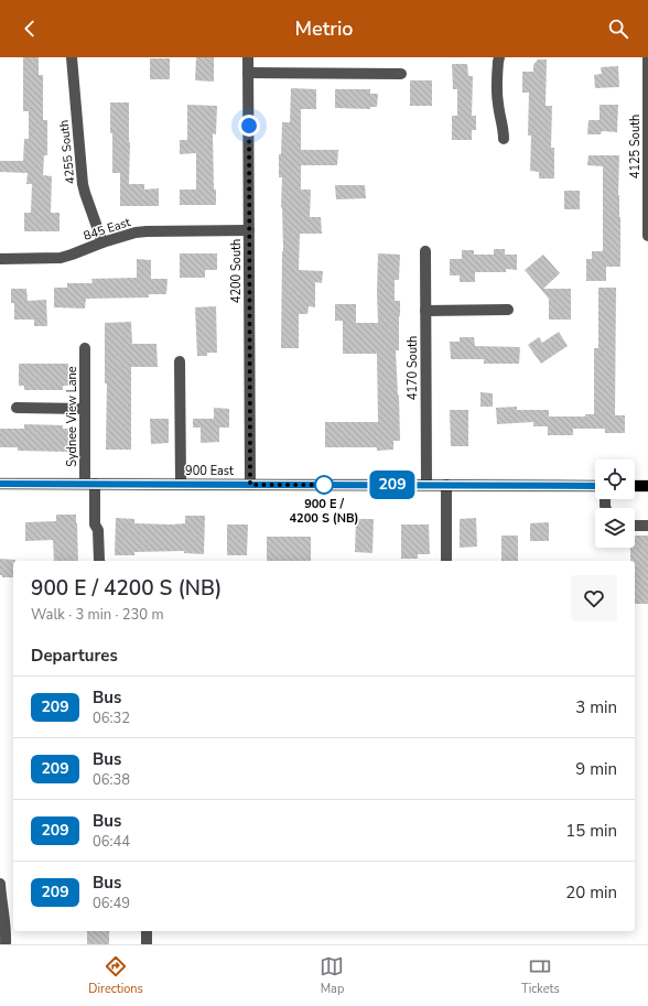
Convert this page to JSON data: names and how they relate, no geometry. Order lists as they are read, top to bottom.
{
  "streets": {
    "main road": ["900 East"],
    "street": [
      "4125 South",
      "4255 South",
      "845 East",
      "4200 South",
      "4170 South",
      "Sydnee View Lane"
    ]
  },
  "crossings": [
    ["4255 South", "845 East"],
    ["845 East", "4200 South"],
    ["4200 South", "900 East"],
    ["4170 South", "900 East"],
    ["Sydnee View Lane", "900 East"]
  ],
  "places": ["900 E / 4200 S (NB)"],
  "lines": ["bus line 209"],
  "page": {
    "header": "Metrio",
    "on_map": "209",
    "heading": [
      ["900 E / 4200 S (NB)", "Walk · 3 min · 230 m"],
      "Departures"
    ],
    "list": [
      {
        "mark": "209",
        "name": "Bus",
        "note": "06:32",
        "value": "3 min"
      },
      {
        "mark": "209",
        "name": "Bus",
        "note": "06:38",
        "value": "9 min"
      },
      {
        "mark": "209",
        "name": "Bus",
        "note": "06:44",
        "value": "15 min"
      },
      {
        "mark": "209",
        "name": "Bus",
        "note": "06:49",
        "value": "20 min"
      }
    ],
    "tabs": ["Directions", "Map", "Tickets"]
  }
}
